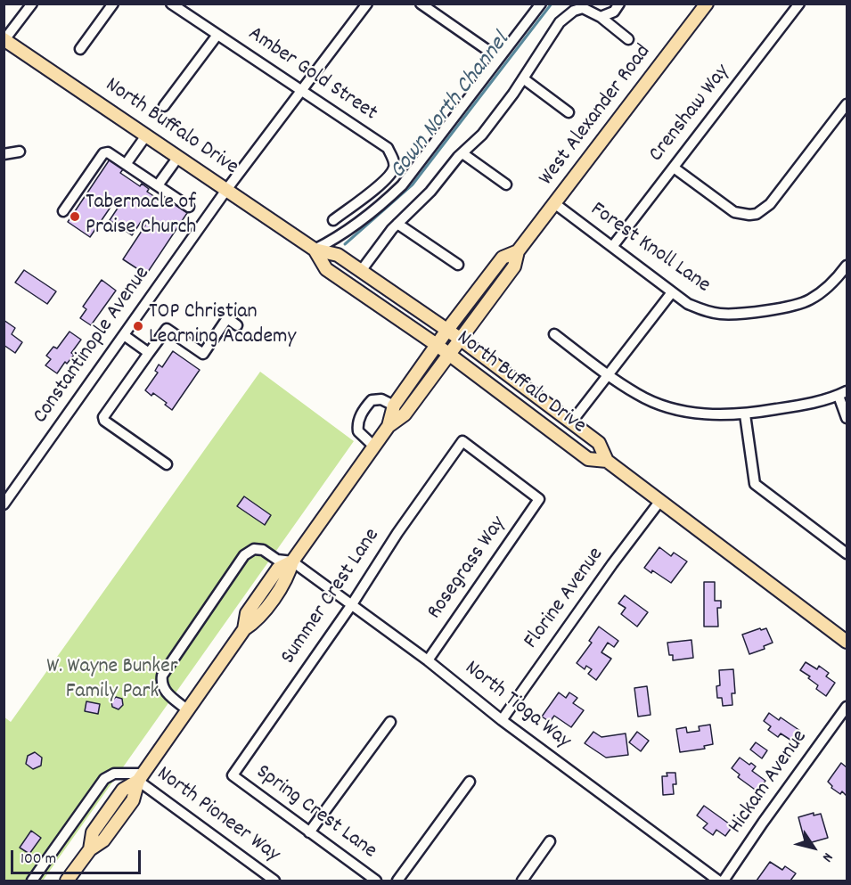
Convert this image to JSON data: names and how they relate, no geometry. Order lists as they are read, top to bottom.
{
  "streets": {
    "main road": ["West Alexander Road", "North Buffalo Drive"],
    "street": [
      "Amber Gold Street",
      "Crenshaw Way",
      "Forest Knoll Lane",
      "Constantinople Avenue",
      "Rosegrass Way",
      "Summer Crest Lane",
      "Florine Avenue",
      "North Tioga Way",
      "Hickam Avenue",
      "Spring Crest Lane",
      "North Pioneer Way"
    ]
  },
  "crossings": [
    ["Amber Gold Street", "Constantinople Avenue"],
    ["Crenshaw Way", "Forest Knoll Lane"],
    ["West Alexander Road", "North Buffalo Drive"],
    ["West Alexander Road", "Forest Knoll Lane"],
    ["West Alexander Road", "North Tioga Way"],
    ["West Alexander Road", "North Pioneer Way"],
    ["North Buffalo Drive", "Constantinople Avenue"],
    ["North Buffalo Drive", "Florine Avenue"],
    ["Rosegrass Way", "Summer Crest Lane"],
    ["Rosegrass Way", "North Tioga Way"],
    ["Summer Crest Lane", "North Tioga Way"],
    ["Summer Crest Lane", "Spring Crest Lane"],
    ["Florine Avenue", "North Tioga Way"]
  ],
  "water": ["Gown North Channel"],
  "parks": ["W. Wayne Bunker Family Park"],
  "places": ["Tabernacle of Praise Church", "TOP Christian Learning Academy"],
  "scale_bar": "100 m",
  "north": "bottom right"
}
